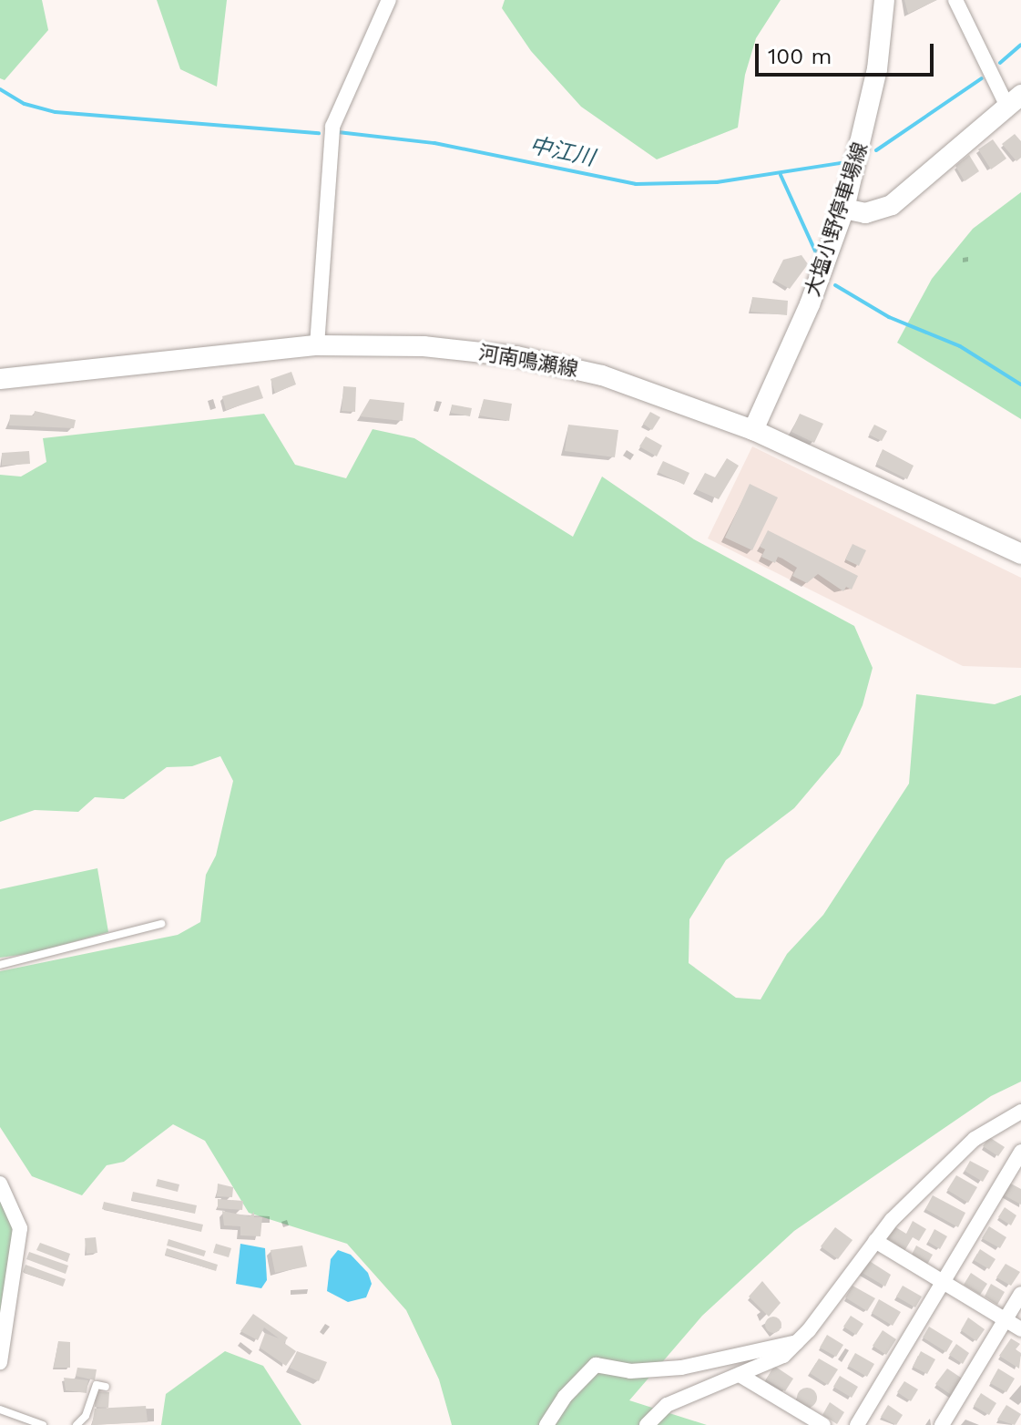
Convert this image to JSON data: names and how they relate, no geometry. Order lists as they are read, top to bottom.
{
  "streets": {
    "main road": ["大塩小野停車場線", "河南鳴瀬線"]
  },
  "crossings": [
    ["大塩小野停車場線", "河南鳴瀬線"]
  ],
  "water": ["中江川"],
  "scale_bar": "100 m"
}
